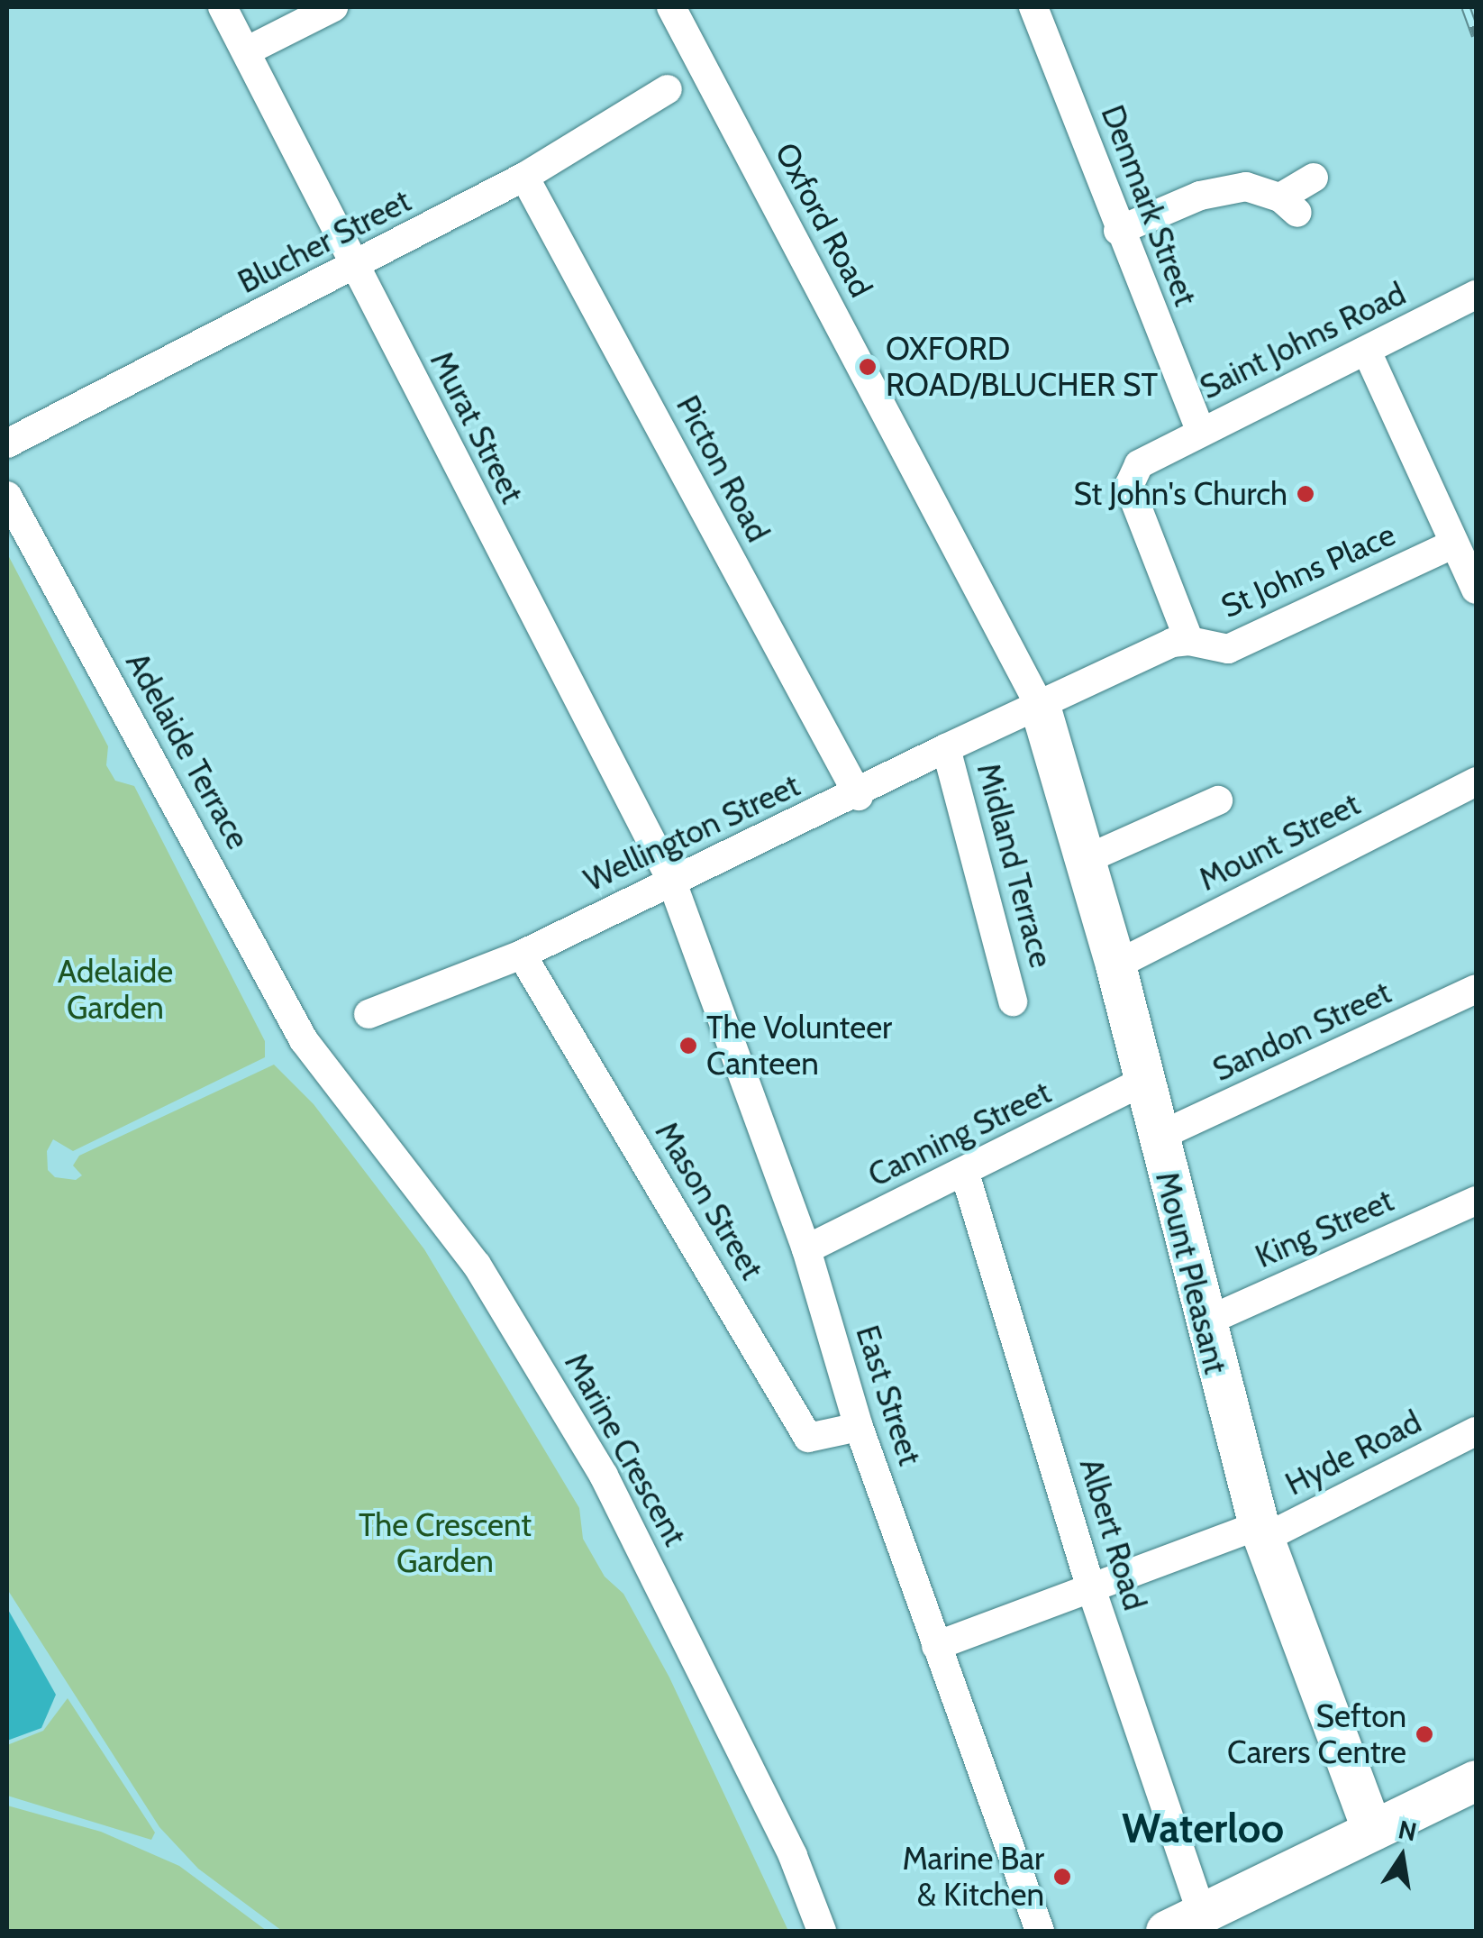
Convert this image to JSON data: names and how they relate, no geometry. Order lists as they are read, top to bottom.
{
  "streets": {
    "street": [
      "Denmark Street",
      "Oxford Road",
      "Blucher Street",
      "Saint Johns Road",
      "Murat Street",
      "Picton Road",
      "St Johns Place",
      "Adelaide Terrace",
      "Wellington Street",
      "Mount Street",
      "Midland Terrace",
      "Sandon Street",
      "Canning Street",
      "Mason Street",
      "King Street",
      "Mount Pleasant",
      "East Street",
      "Marine Crescent",
      "Hyde Road",
      "Albert Road"
    ]
  },
  "crossings": [
    ["Denmark Street", "Saint Johns Road"],
    ["Oxford Road", "Wellington Street"],
    ["Oxford Road", "Mount Pleasant"],
    ["Blucher Street", "Murat Street"],
    ["Blucher Street", "Picton Road"],
    ["Saint Johns Road", "St Johns Place"],
    ["Murat Street", "Wellington Street"],
    ["Murat Street", "East Street"],
    ["Picton Road", "Wellington Street"],
    ["Adelaide Terrace", "Marine Crescent"],
    ["Wellington Street", "Midland Terrace"],
    ["Wellington Street", "Mason Street"],
    ["Wellington Street", "Mount Pleasant"],
    ["Wellington Street", "East Street"],
    ["Mount Street", "Mount Pleasant"],
    ["Sandon Street", "Mount Pleasant"],
    ["Canning Street", "Mount Pleasant"],
    ["Canning Street", "East Street"],
    ["Canning Street", "Albert Road"],
    ["Mason Street", "East Street"],
    ["King Street", "Mount Pleasant"],
    ["Mount Pleasant", "Hyde Road"],
    ["East Street", "Hyde Road"],
    ["Hyde Road", "Albert Road"]
  ],
  "districts": ["Waterloo"],
  "parks": ["Adelaide Garden", "The Crescent Garden"],
  "places": [
    "OXFORD ROAD/BLUCHER ST",
    "St John's Church",
    "The Volunteer Canteen",
    "Sefton Carers Centre",
    "Marine Bar & Kitchen"
  ],
  "north": "top"
}
